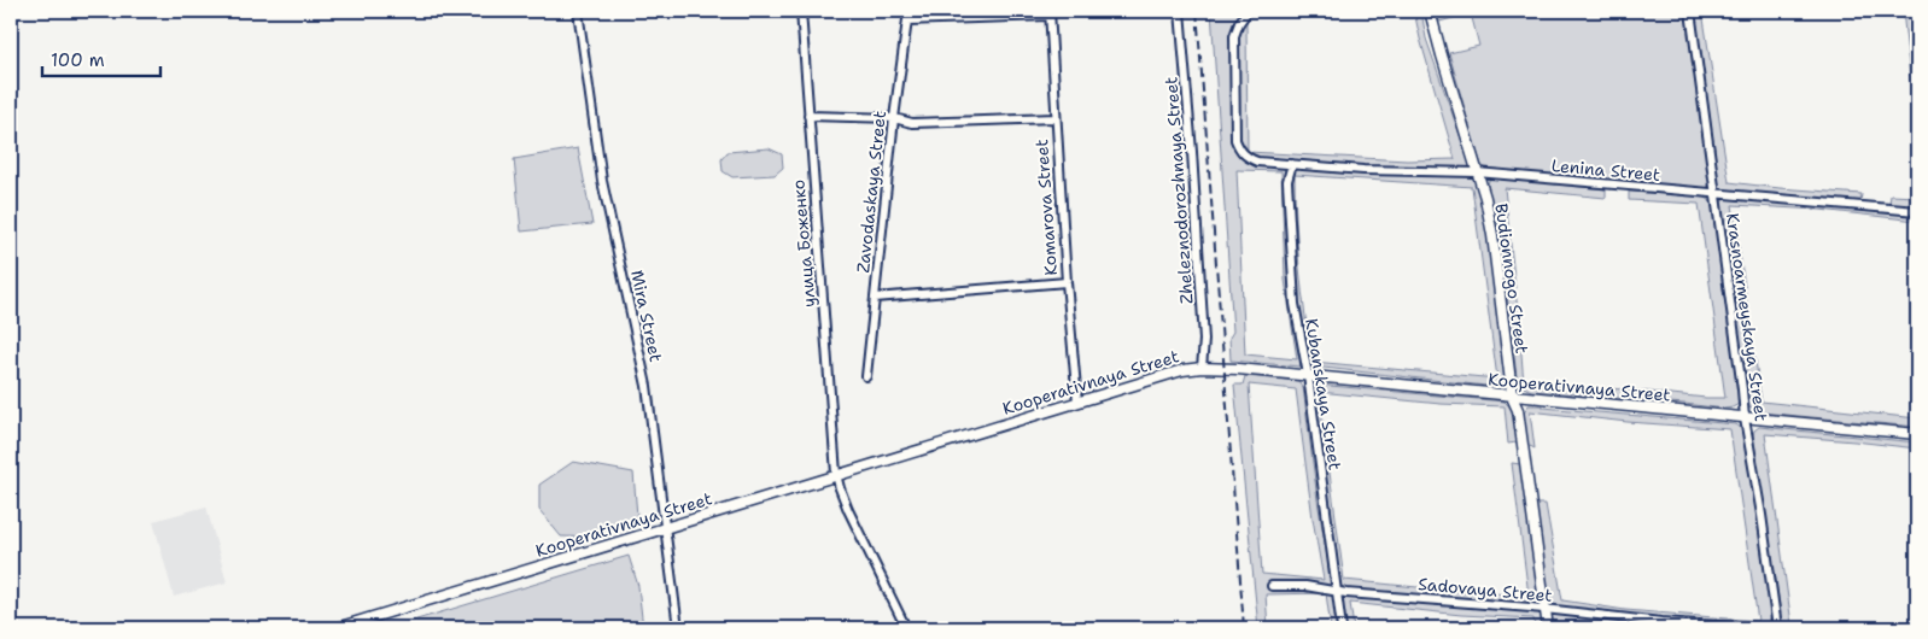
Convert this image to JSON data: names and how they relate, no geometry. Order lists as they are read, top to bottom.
{
  "streets": {
    "street": [
      "Lenina Street",
      "Zheleznodorozhnaya Street",
      "Zavodaskaya Street",
      "Komarova Street",
      "улица Боженко",
      "Budionnogo Street",
      "Mira Street",
      "Krasnoarmeyskaya Street",
      "Kooperativnaya Street",
      "Kubanskaya Street",
      "Sadovaya Street"
    ]
  },
  "crossings": [
    ["Lenina Street", "Budionnogo Street"],
    ["Lenina Street", "Krasnoarmeyskaya Street"],
    ["Lenina Street", "Kubanskaya Street"],
    ["Zheleznodorozhnaya Street", "Kooperativnaya Street"],
    ["Komarova Street", "Kooperativnaya Street"],
    ["улица Боженко", "Kooperativnaya Street"],
    ["Budionnogo Street", "Kooperativnaya Street"],
    ["Budionnogo Street", "Sadovaya Street"],
    ["Mira Street", "Kooperativnaya Street"],
    ["Krasnoarmeyskaya Street", "Kooperativnaya Street"],
    ["Kooperativnaya Street", "Kubanskaya Street"],
    ["Kubanskaya Street", "Sadovaya Street"]
  ],
  "scale_bar": "100 m"
}
